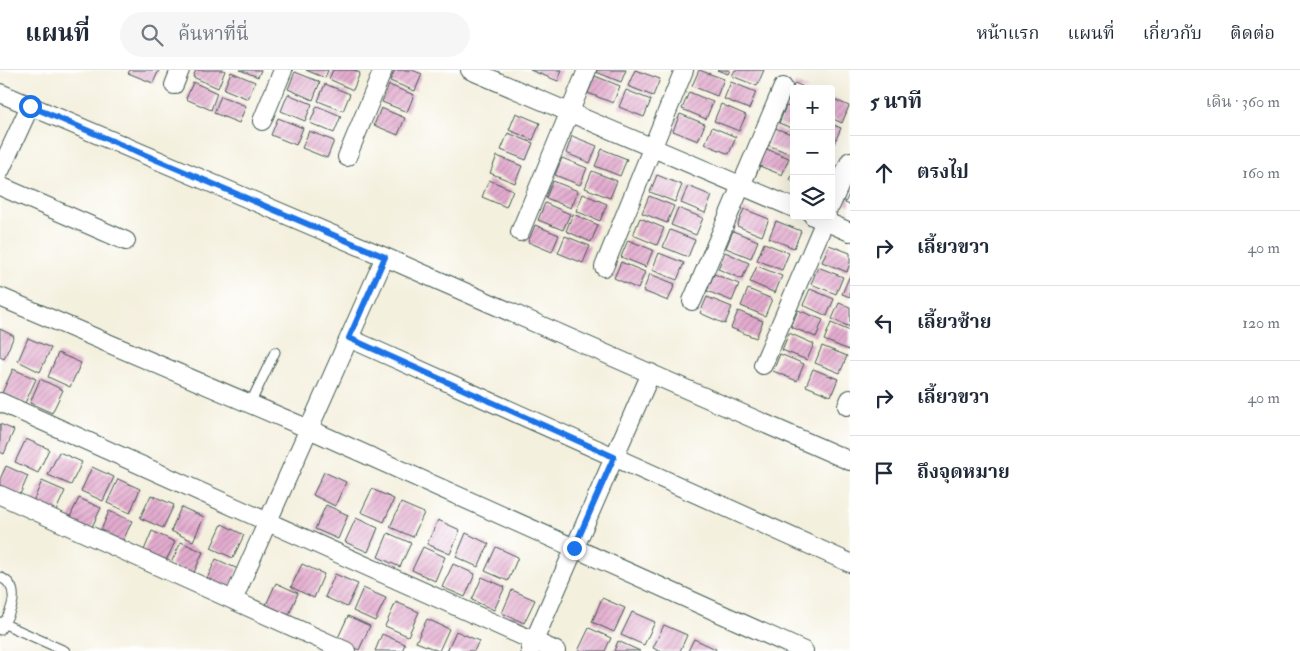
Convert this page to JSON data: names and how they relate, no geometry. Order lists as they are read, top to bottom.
{
  "page": {
    "header": "แผนที่",
    "search": "ค้นหาที่นี่",
    "nav": [
      "หน้าแรก",
      "แผนที่",
      "เกี่ยวกับ",
      "ติดต่อ"
    ],
    "heading": ["5 นาที", "เดิน · 360 m"],
    "map_buttons": ["+", "−"],
    "list": [
      ["ตรงไป", "160 m"],
      ["เลี้ยวขวา", "40 m"],
      ["เลี้ยวซ้าย", "120 m"],
      ["เลี้ยวขวา", "40 m"],
      "ถึงจุดหมาย"
    ]
  }
}
